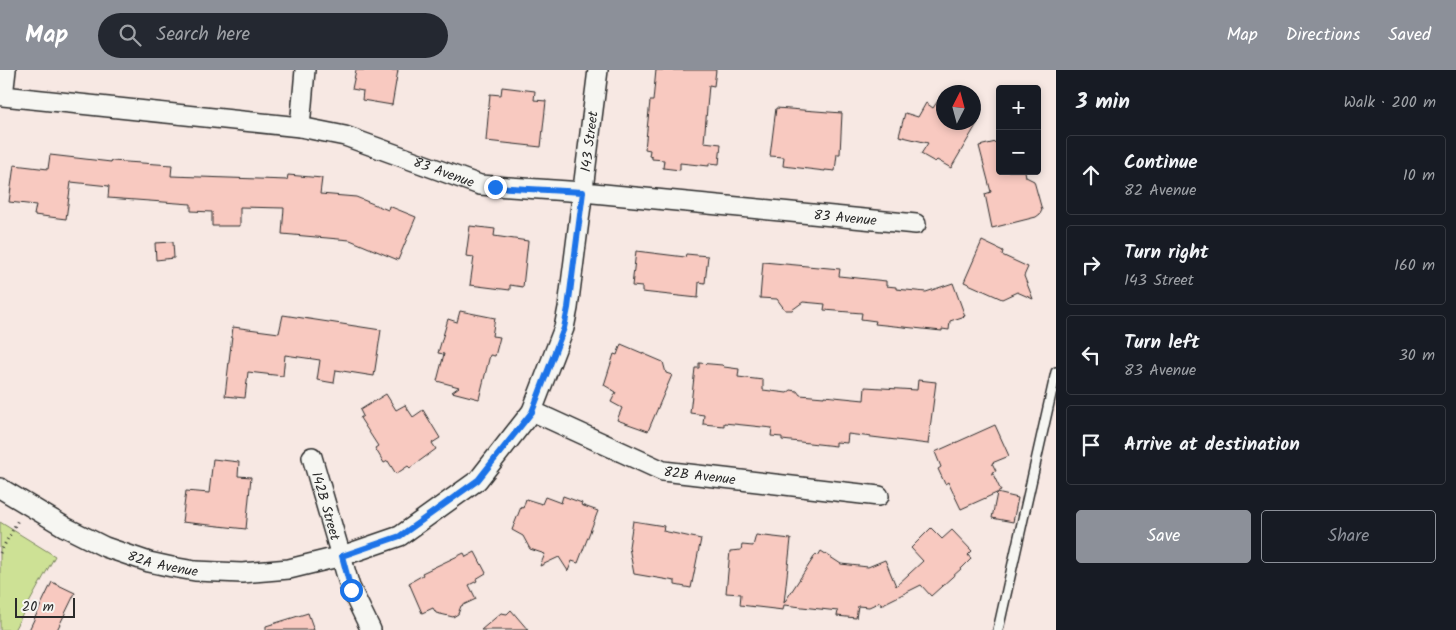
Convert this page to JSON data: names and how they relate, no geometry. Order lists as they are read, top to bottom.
{
  "streets": {
    "street": [
      "143 Street",
      "83 Avenue",
      "82B Avenue",
      "142B Street",
      "82A Avenue"
    ]
  },
  "crossings": [
    ["143 Street", "83 Avenue"],
    ["143 Street", "82B Avenue"],
    ["143 Street", "142B Street"],
    ["143 Street", "82A Avenue"],
    ["142B Street", "82A Avenue"]
  ],
  "scale_bar": "20 m",
  "north": "top",
  "page": {
    "header": "Map",
    "search": "Search here",
    "nav": ["Map", "Directions", "Saved"],
    "heading": ["3 min", "Walk · 200 m"],
    "map_buttons": ["+", "−"],
    "list": [
      ["Continue", "82 Avenue", "10 m"],
      ["Turn right", "143 Street", "160 m"],
      ["Turn left", "83 Avenue", "30 m"],
      "Arrive at destination"
    ],
    "buttons": ["Save", "Share"],
    "scale": "20 m"
  }
}
